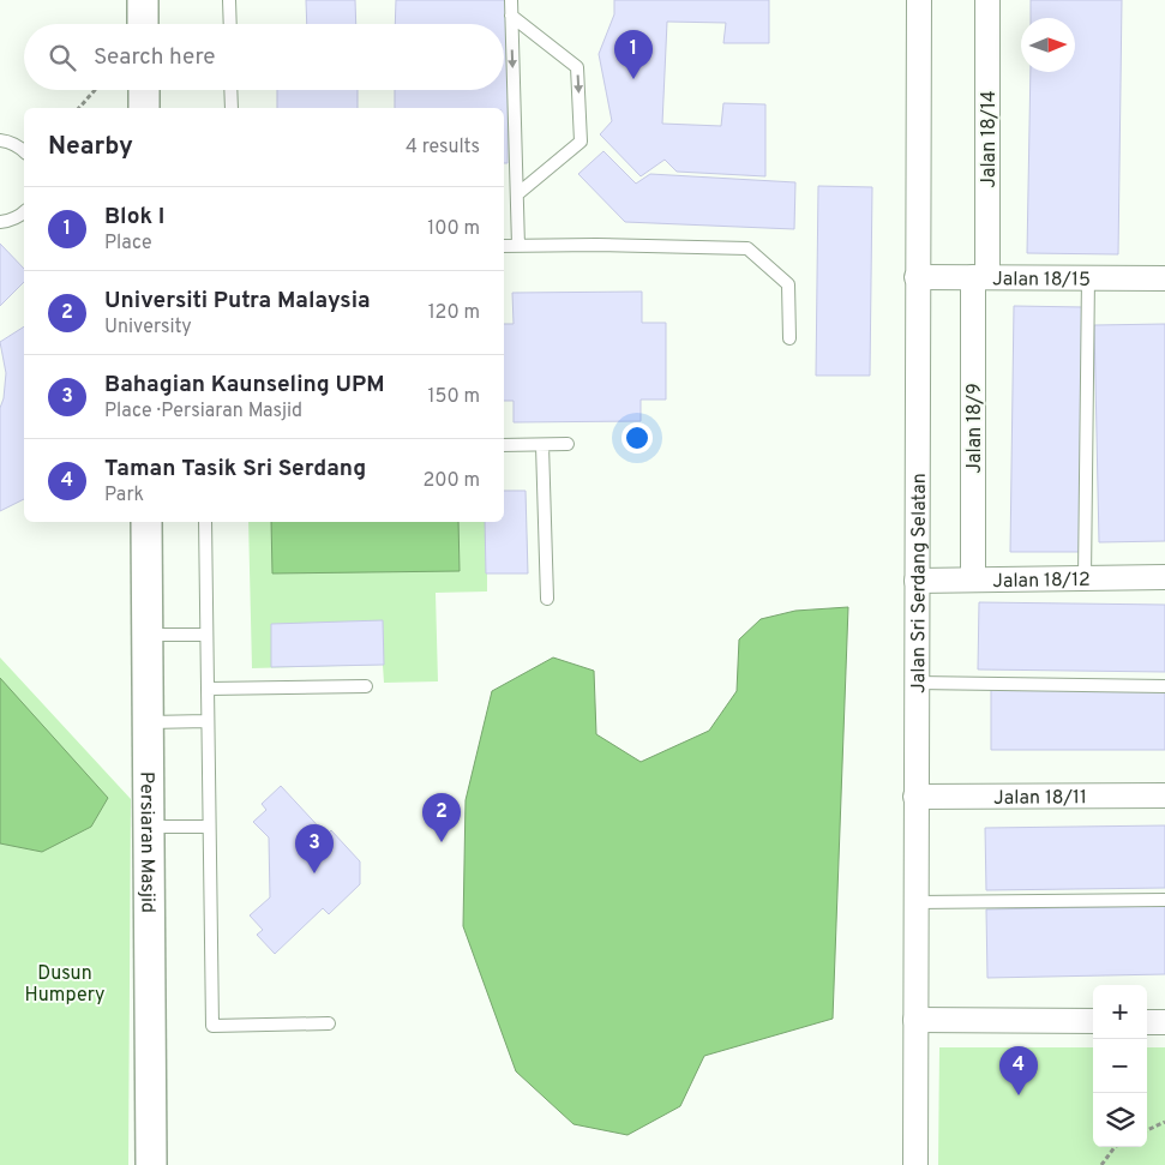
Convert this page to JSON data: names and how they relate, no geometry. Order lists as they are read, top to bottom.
{
  "streets": {
    "street": [
      "Jalan 18/14",
      "Jalan 18/15",
      "Jalan 18/9",
      "Jalan 18/12",
      "Jalan Sri Serdang Selatan",
      "Jalan 18/11",
      "Persiaran Masjid"
    ]
  },
  "crossings": [
    ["Jalan 18/14", "Jalan 18/15"],
    ["Jalan 18/14", "Jalan 18/9"],
    ["Jalan 18/15", "Jalan 18/9"],
    ["Jalan 18/15", "Jalan Sri Serdang Selatan"],
    ["Jalan 18/9", "Jalan 18/12"],
    ["Jalan 18/12", "Jalan Sri Serdang Selatan"],
    ["Jalan Sri Serdang Selatan", "Jalan 18/11"]
  ],
  "parks": ["Dusun Humpery"],
  "north": "right",
  "page": {
    "search": "Search here",
    "pins": [
      "1",
      "2",
      "3",
      "4"
    ],
    "heading": ["Nearby", "4 results"],
    "list": [
      {
        "mark": "1",
        "name": "Blok I",
        "note": "Place",
        "value": "100 m"
      },
      {
        "mark": "2",
        "name": "Universiti Putra Malaysia",
        "note": "University",
        "value": "120 m"
      },
      {
        "mark": "3",
        "name": "Bahagian Kaunseling UPM",
        "note": "Place · Persiaran Masjid",
        "value": "150 m"
      },
      {
        "mark": "4",
        "name": "Taman Tasik Sri Serdang",
        "note": "Park",
        "value": "200 m"
      }
    ],
    "map_buttons": ["+", "−"]
  }
}
